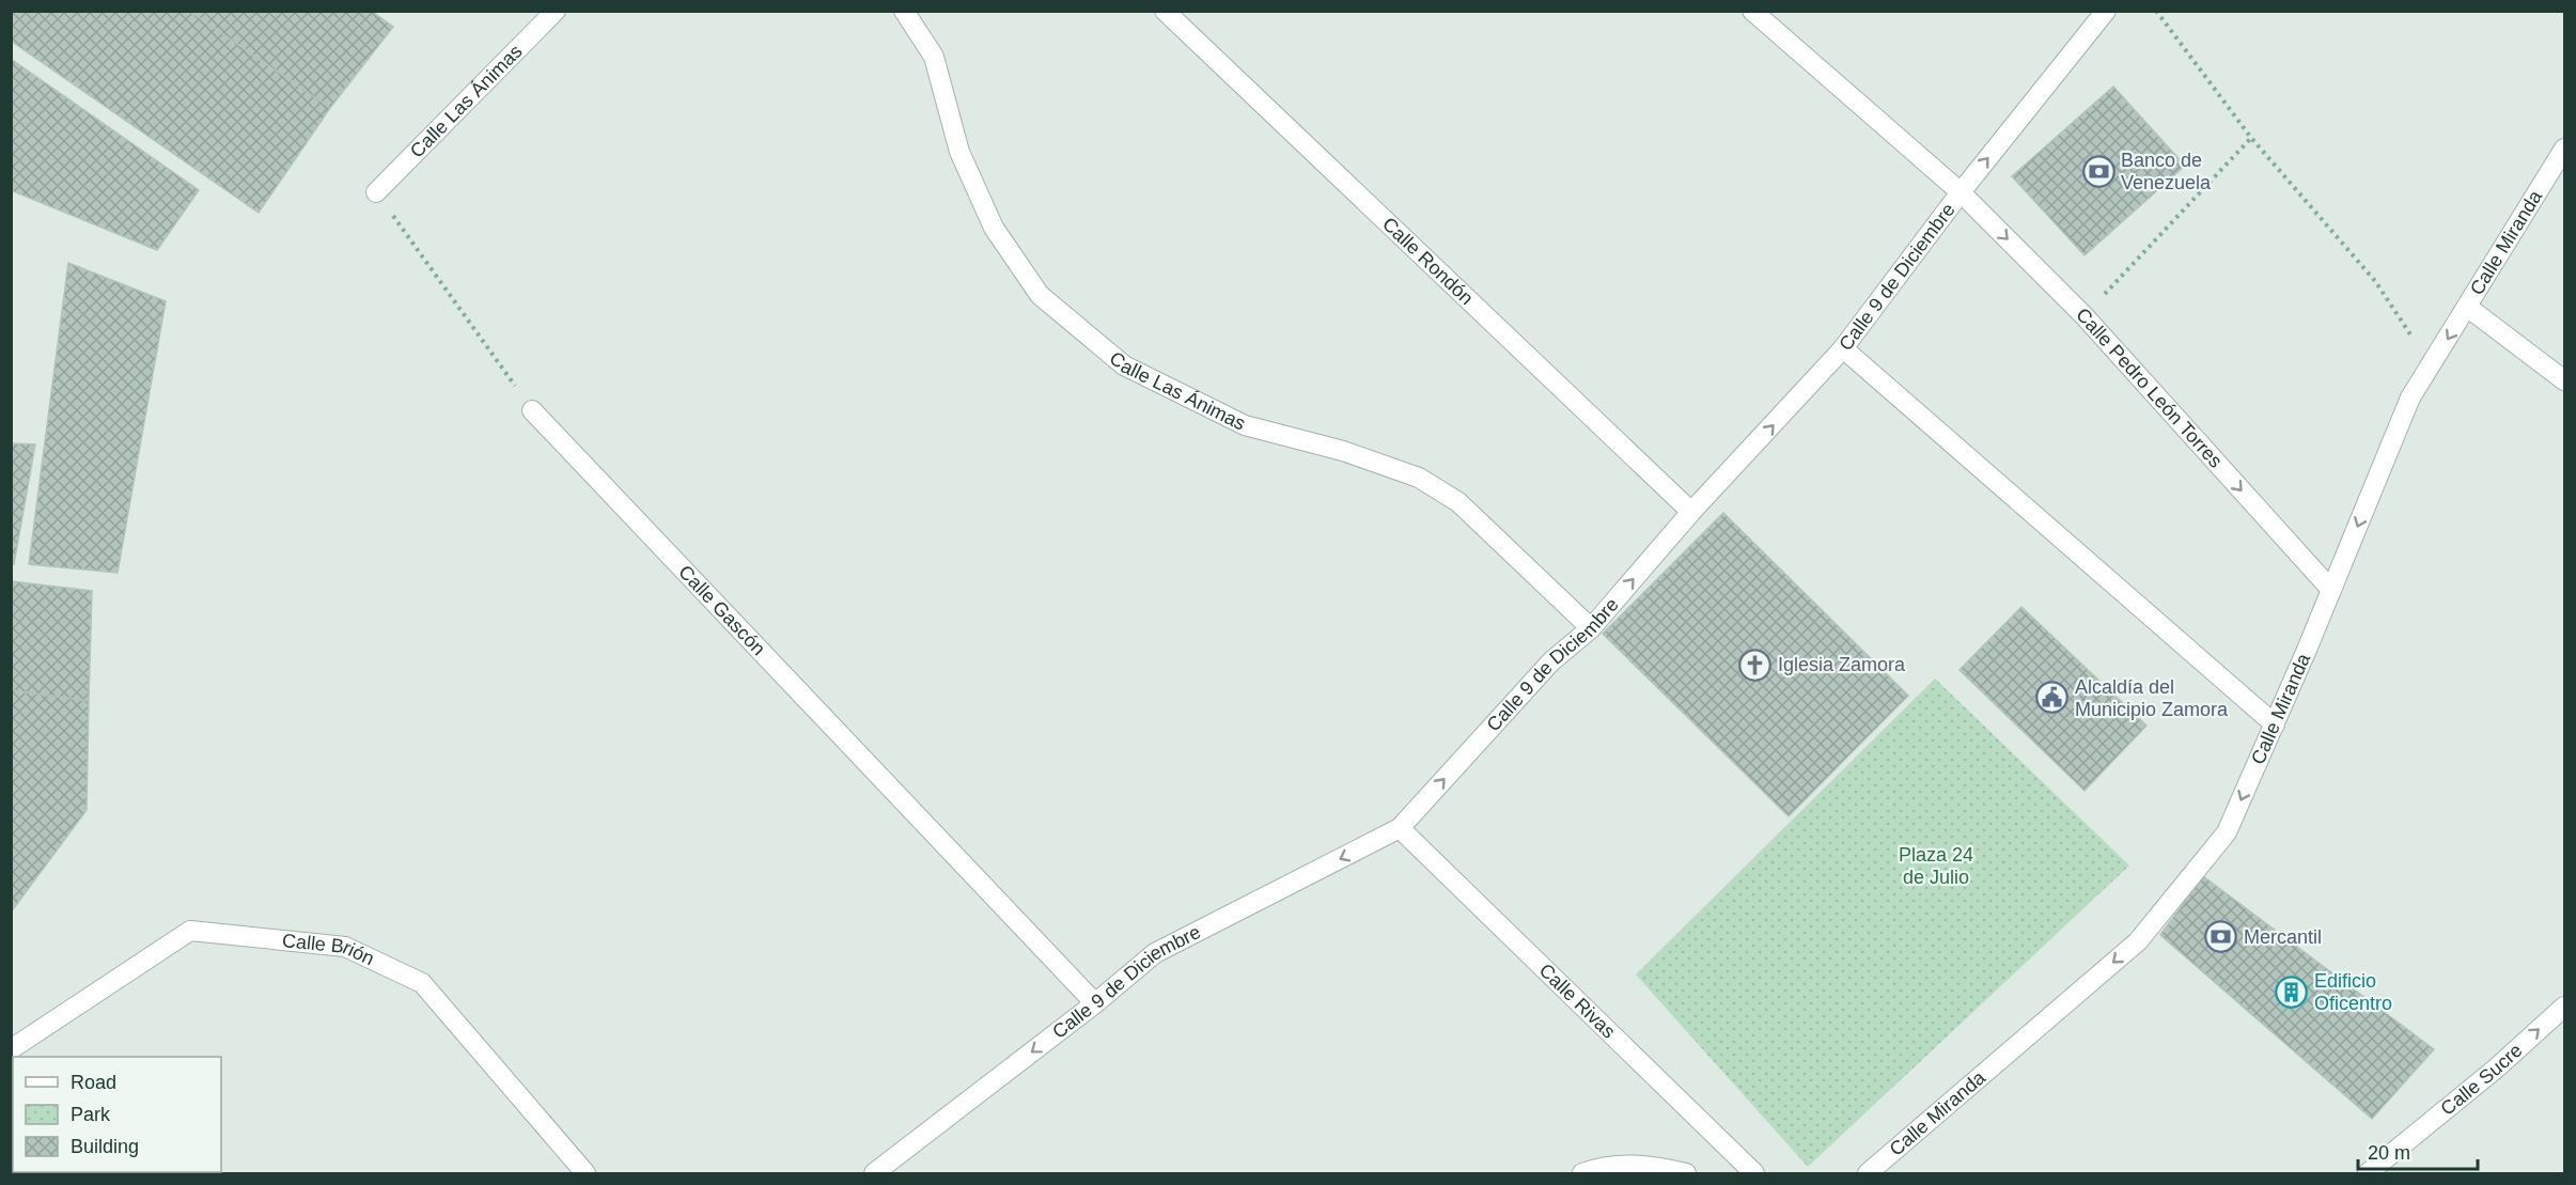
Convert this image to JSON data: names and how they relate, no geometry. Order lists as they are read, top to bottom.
{
  "streets": {
    "street": [
      "Calle Las Ánimas",
      "Calle Miranda",
      "Calle Rondón",
      "Calle 9 de Diciembre",
      "Calle Pedro León Torres",
      "Calle Gascón",
      "Calle Brión",
      "Calle Rivas",
      "Calle Sucre"
    ]
  },
  "crossings": [
    ["Calle Las Ánimas", "Calle 9 de Diciembre"],
    ["Calle Miranda", "Calle Pedro León Torres"],
    ["Calle Rondón", "Calle 9 de Diciembre"],
    ["Calle 9 de Diciembre", "Calle Pedro León Torres"],
    ["Calle 9 de Diciembre", "Calle Gascón"],
    ["Calle 9 de Diciembre", "Calle Rivas"]
  ],
  "one_way": ["Calle Miranda", "Calle Sucre"],
  "parks": ["Plaza 24 de Julio"],
  "places": {
    "bank": ["Banco de Venezuela", "Mercantil"],
    "church": ["Iglesia Zamora"],
    "public building": ["Alcaldía del Municipio Zamora"],
    "building": ["Edificio Oficentro"]
  },
  "legend": ["Road", "Park", "Building"],
  "scale_bar": "20 m"
}
